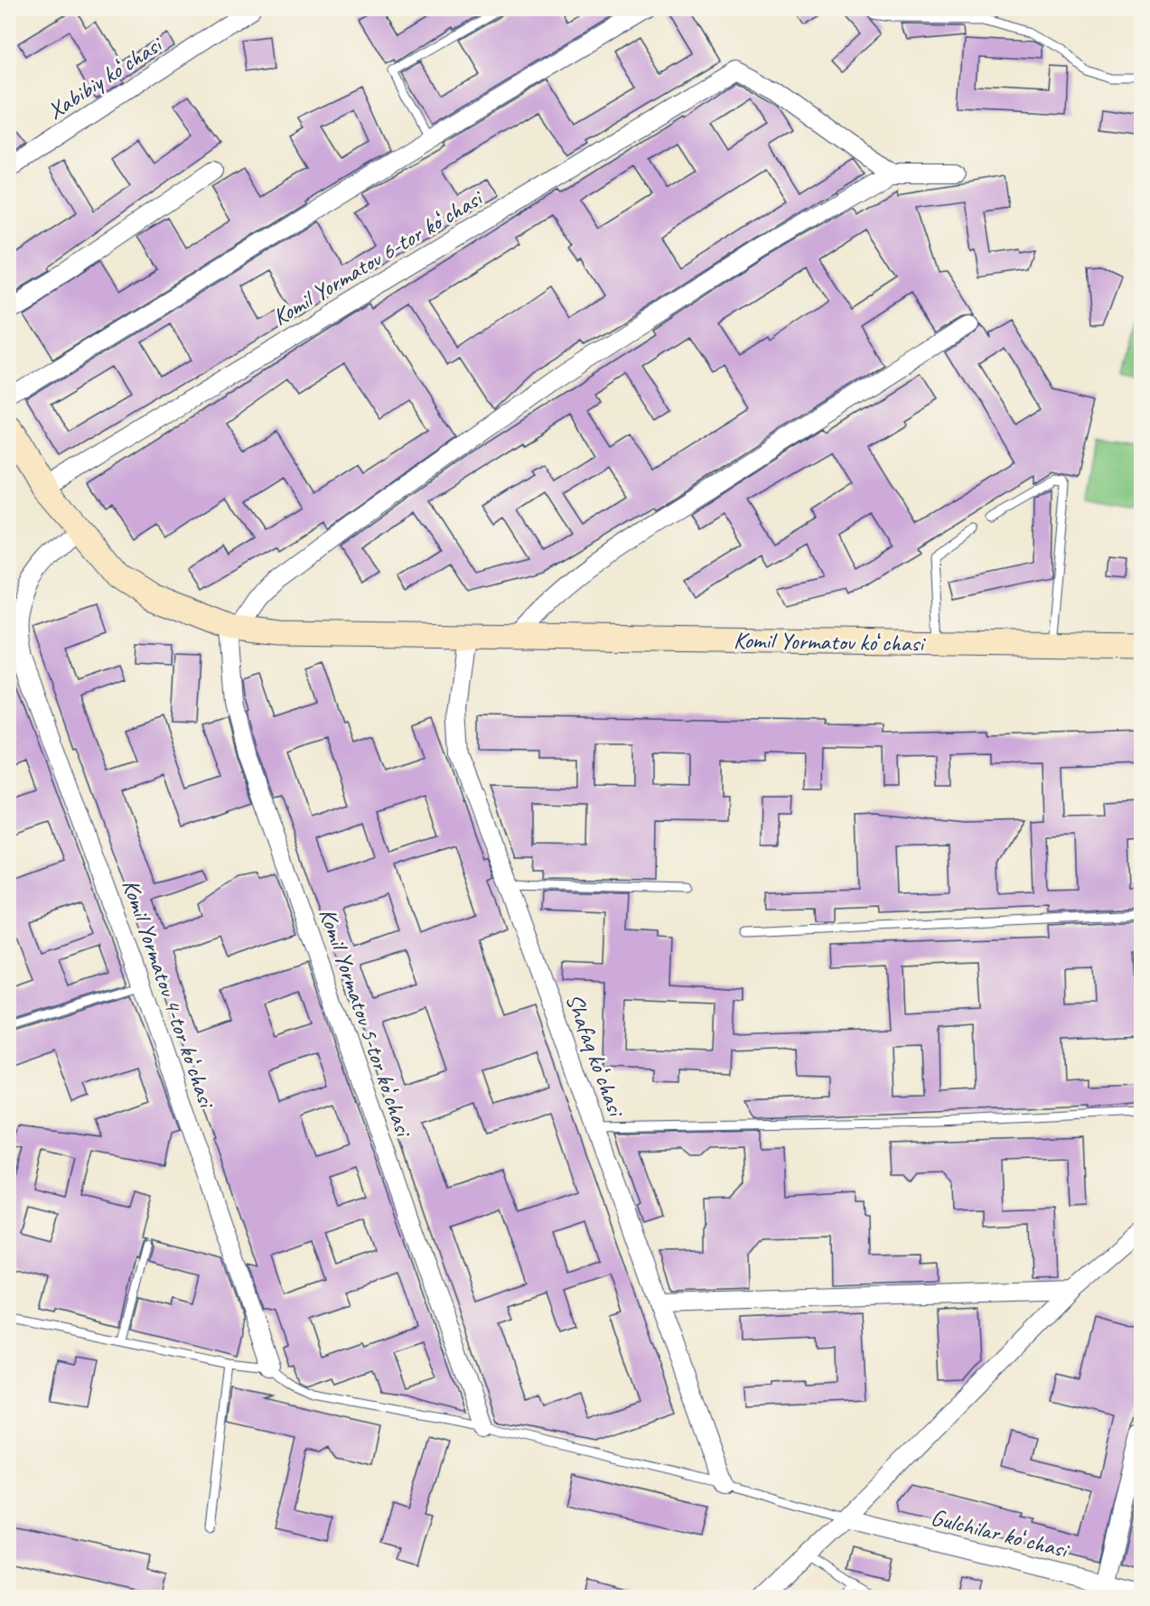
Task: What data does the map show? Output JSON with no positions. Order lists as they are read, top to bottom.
{
  "streets": {
    "street": [
      "Xabibiy koʻchasi",
      "Komil Yormatov 6-tor koʻchasi",
      "Komil Yormatov koʻchasi",
      "Komil Yormatov 4-tor koʻchasi",
      "Komil Yormatov 5-tor koʻchasi",
      "Shafaq koʻchasi",
      "Gulchilar koʻchasi"
    ]
  },
  "crossings": [
    ["Komil Yormatov 6-tor koʻchasi", "Komil Yormatov koʻchasi"],
    ["Komil Yormatov koʻchasi", "Komil Yormatov 4-tor koʻchasi"],
    ["Komil Yormatov koʻchasi", "Komil Yormatov 5-tor koʻchasi"],
    ["Komil Yormatov koʻchasi", "Shafaq koʻchasi"]
  ]
}
